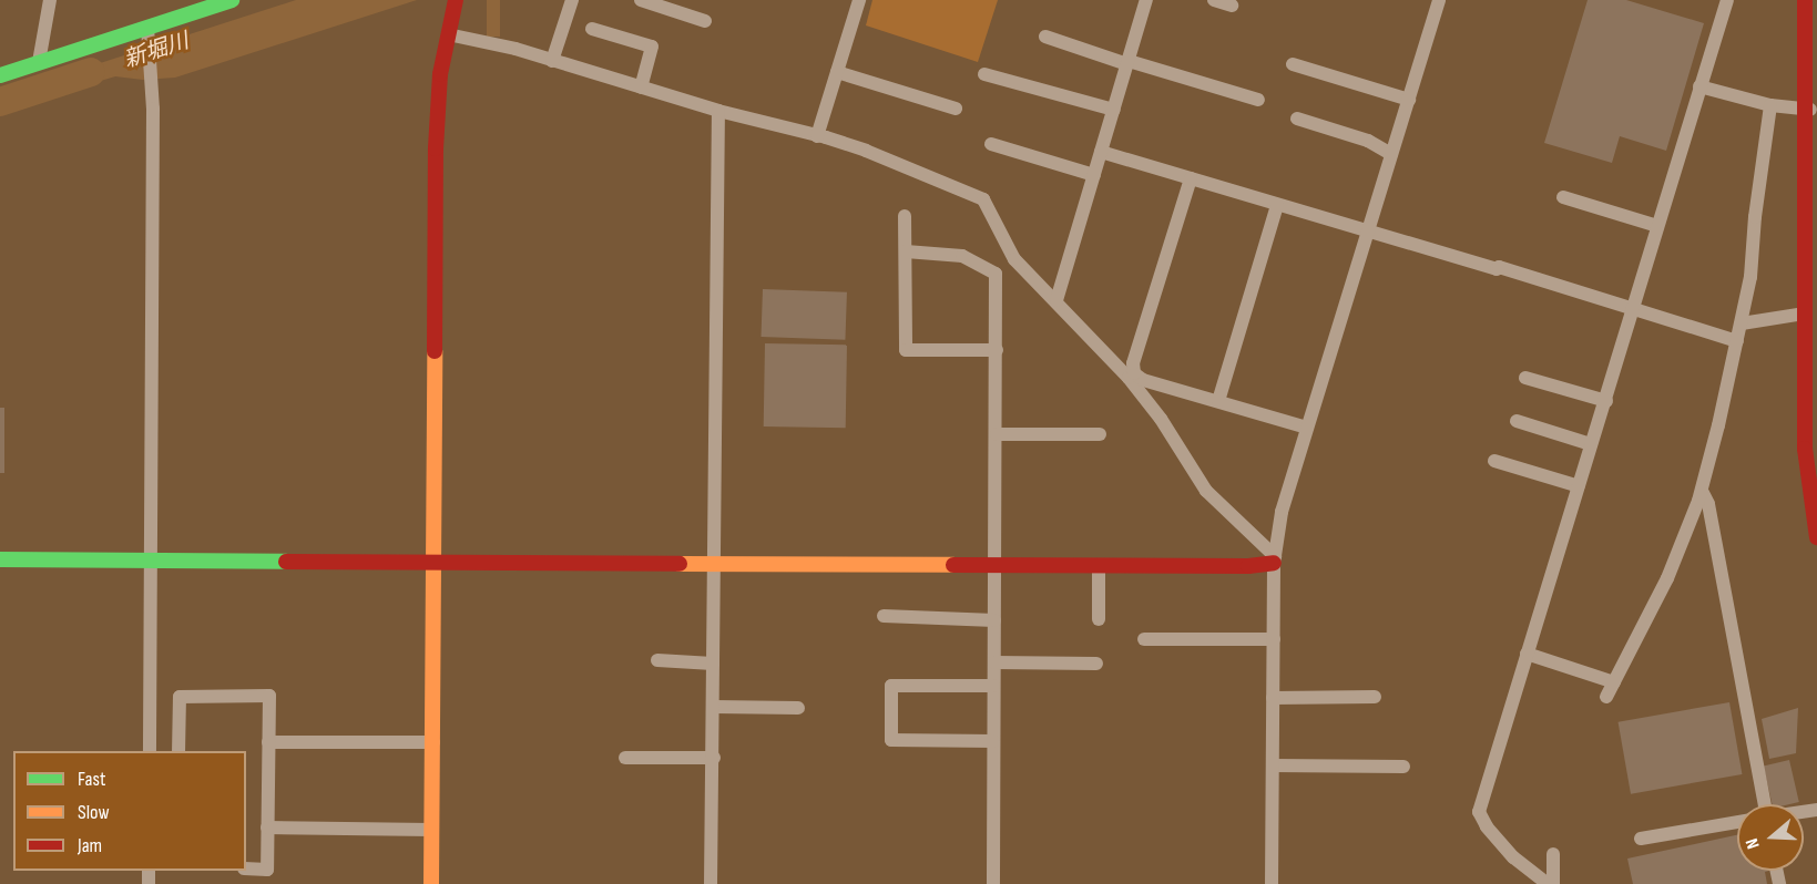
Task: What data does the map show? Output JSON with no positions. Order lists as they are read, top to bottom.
{
  "water": ["新堀川"],
  "legend": ["Fast", "Slow", "Jam"],
  "north": "left"
}
